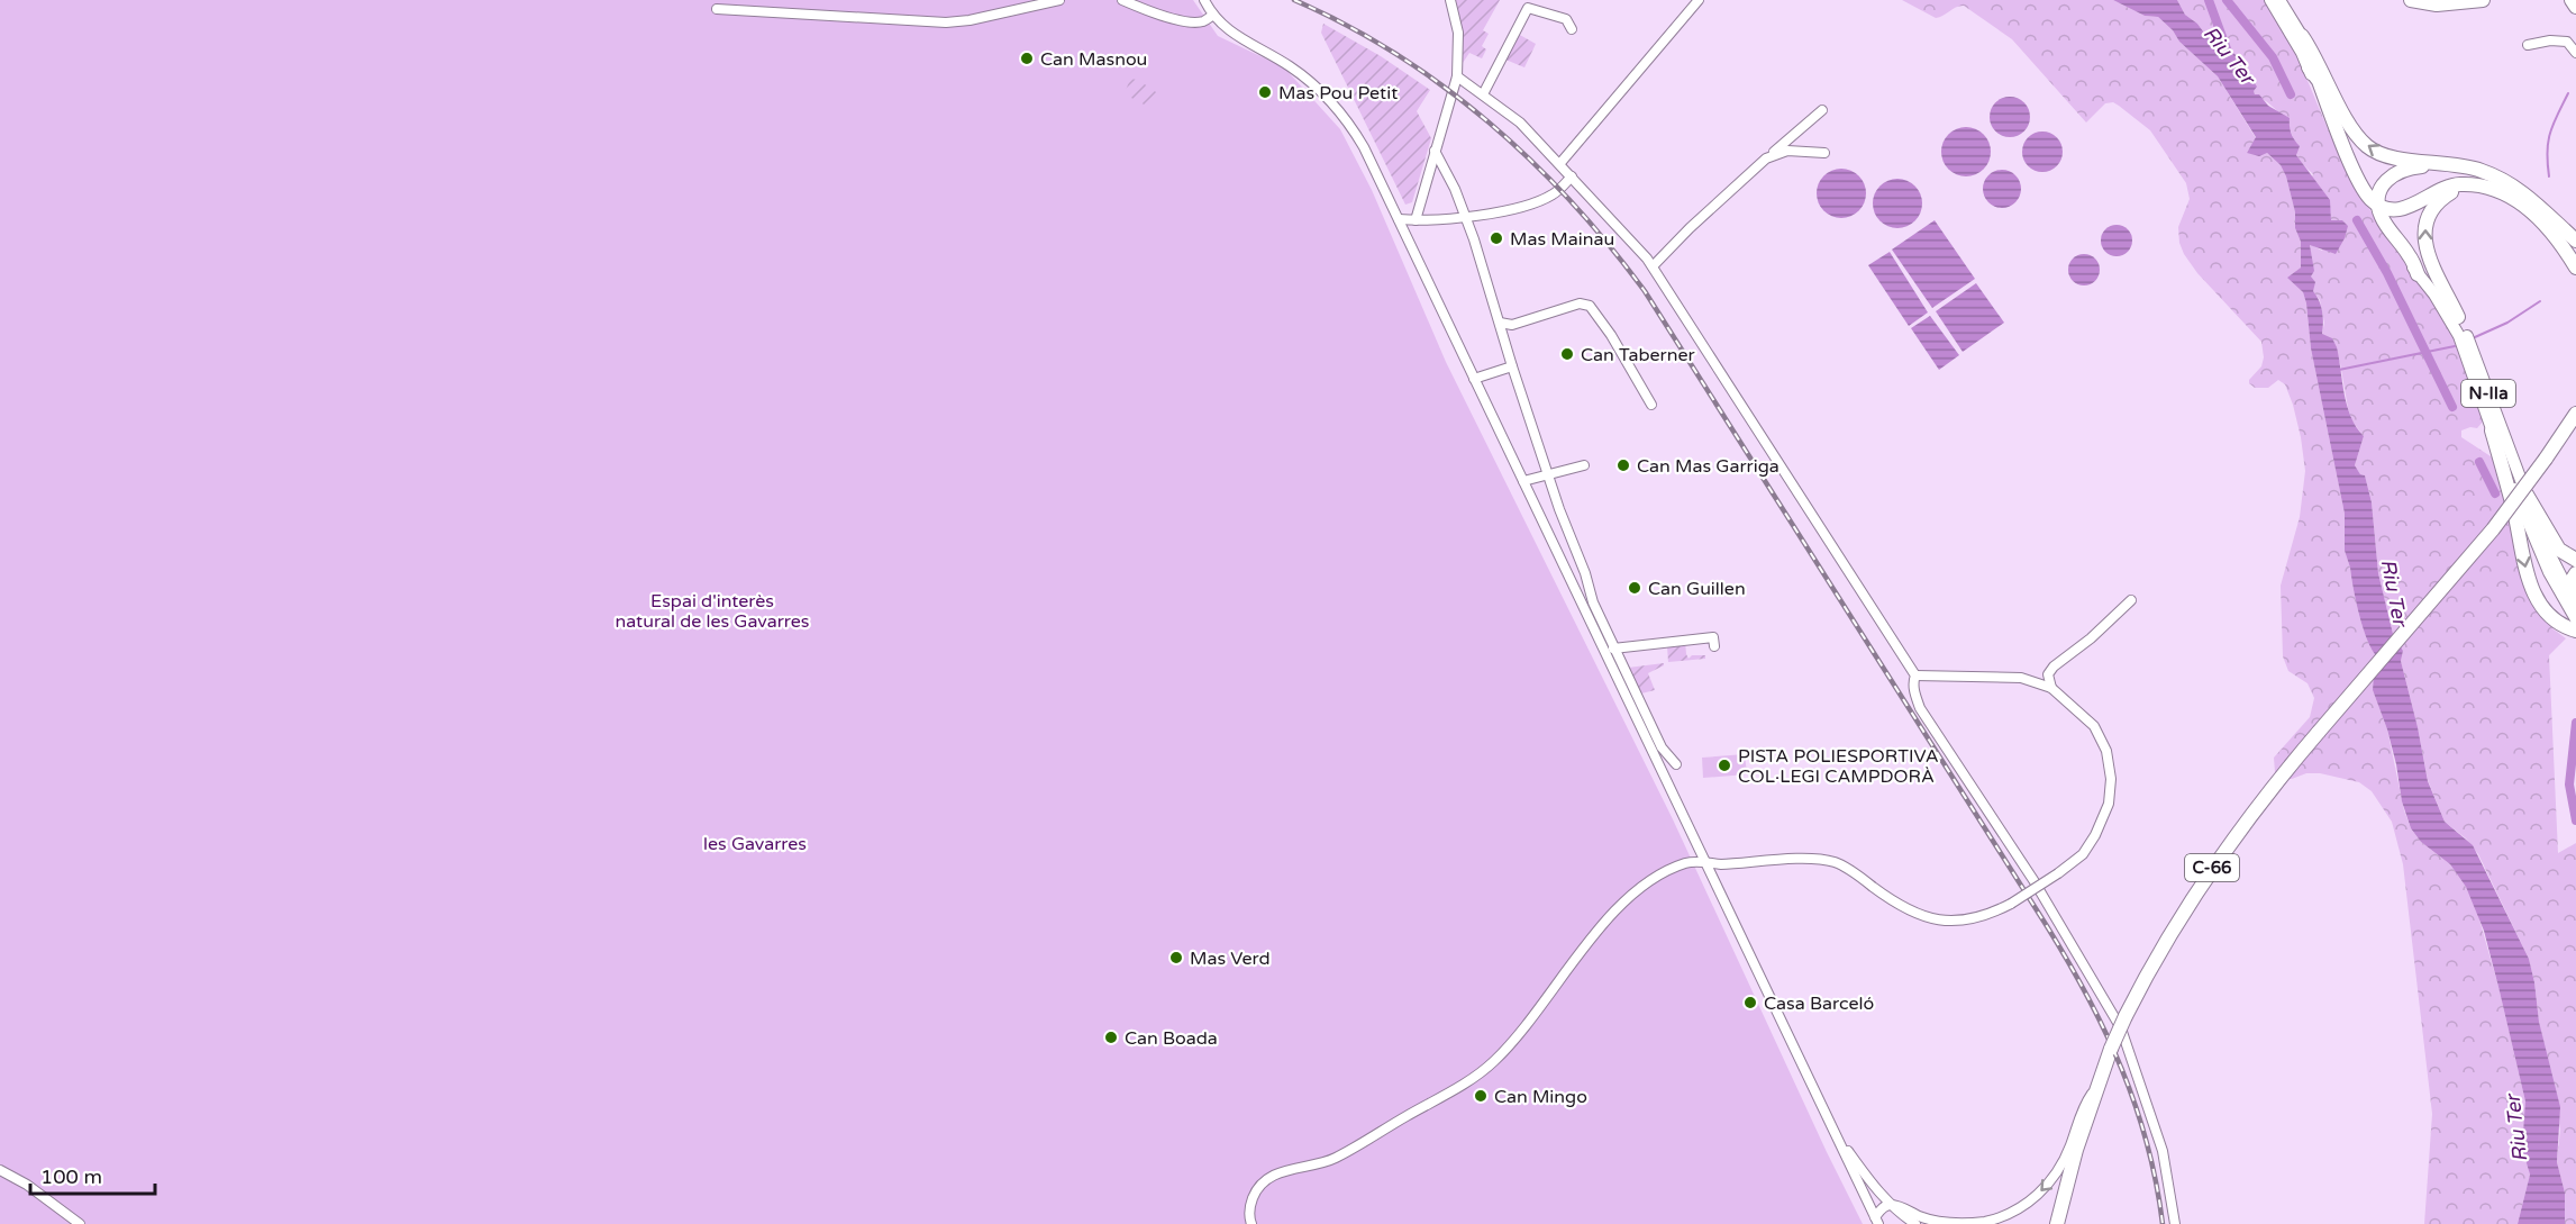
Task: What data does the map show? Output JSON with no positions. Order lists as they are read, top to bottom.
{
  "streets": {
    "highway": ["C-66"],
    "main road": ["N-IIa"]
  },
  "water": ["Riu Ter"],
  "parks": ["Espai d'interès natural de les Gavarres", "les Gavarres"],
  "places": [
    "Can Masnou",
    "Mas Pou Petit",
    "Mas Mainau",
    "Can Taberner",
    "Can Mas Garriga",
    "Can Guillen",
    "PISTA POLIESPORTIVA COL·LEGI CAMPDORÀ",
    "Mas Verd",
    "Casa Barceló",
    "Can Boada",
    "Can Mingo"
  ],
  "scale_bar": "100 m"
}
